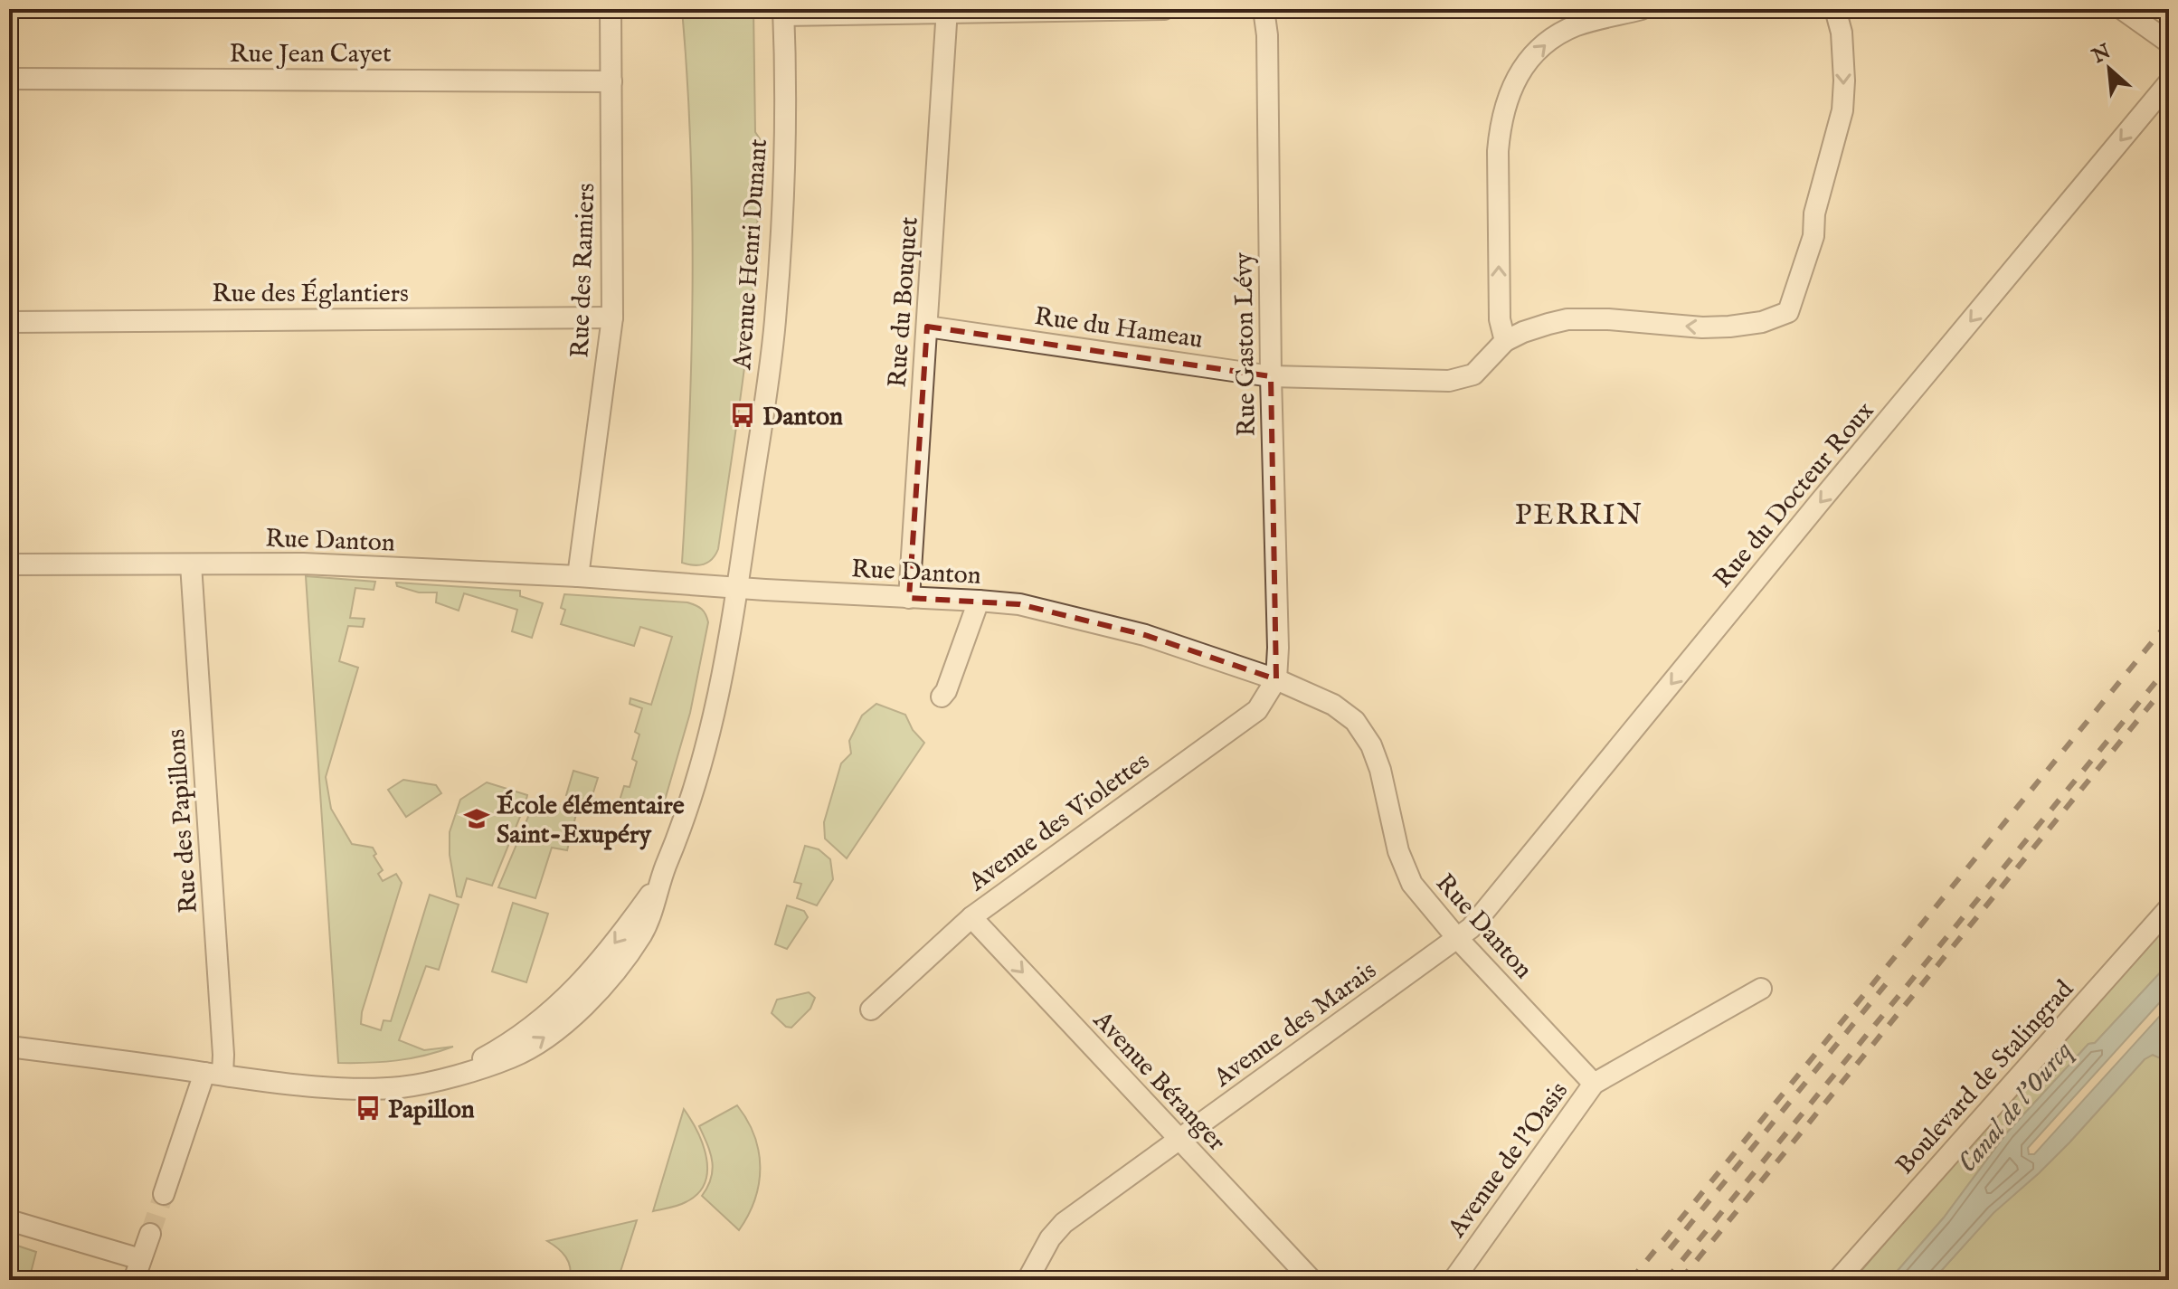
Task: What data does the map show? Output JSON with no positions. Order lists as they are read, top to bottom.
{
  "streets": {
    "street": [
      "Rue Jean Cayet",
      "Avenue Henri Dunant",
      "Rue des Ramiers",
      "Rue des Églantiers",
      "Rue du Bouquet",
      "Rue du Hameau",
      "Rue Gaston Lévy",
      "Rue du Docteur Roux",
      "Rue Danton",
      "Avenue des Violettes",
      "Rue des Papillons",
      "Avenue des Marais",
      "Boulevard de Stalingrad",
      "Avenue Béranger",
      "Avenue de l'Oasis"
    ]
  },
  "crossings": [
    ["Rue Jean Cayet", "Rue des Ramiers"],
    ["Avenue Henri Dunant", "Rue Danton"],
    ["Avenue Henri Dunant", "Rue des Papillons"],
    ["Rue des Ramiers", "Rue des Églantiers"],
    ["Rue des Ramiers", "Rue Danton"],
    ["Rue du Bouquet", "Rue du Hameau"],
    ["Rue du Bouquet", "Rue Danton"],
    ["Rue du Hameau", "Rue Gaston Lévy"],
    ["Rue Gaston Lévy", "Rue Danton"],
    ["Rue Gaston Lévy", "Avenue des Violettes"],
    ["Rue du Docteur Roux", "Rue Danton"],
    ["Rue du Docteur Roux", "Avenue des Marais"],
    ["Rue Danton", "Avenue des Violettes"],
    ["Rue Danton", "Rue des Papillons"],
    ["Rue Danton", "Avenue des Marais"],
    ["Rue Danton", "Avenue de l'Oasis"],
    ["Avenue des Violettes", "Avenue Béranger"],
    ["Avenue des Marais", "Avenue Béranger"]
  ],
  "one_way": ["Rue du Docteur Roux", "Avenue Béranger"],
  "districts": ["PERRIN"],
  "water": ["Canal de l'Ourcq"],
  "places": {
    "bus stop": ["Danton", "Papillon"],
    "school or university": ["École élémentaire Saint-Exupéry"]
  },
  "north": "top left"
}
